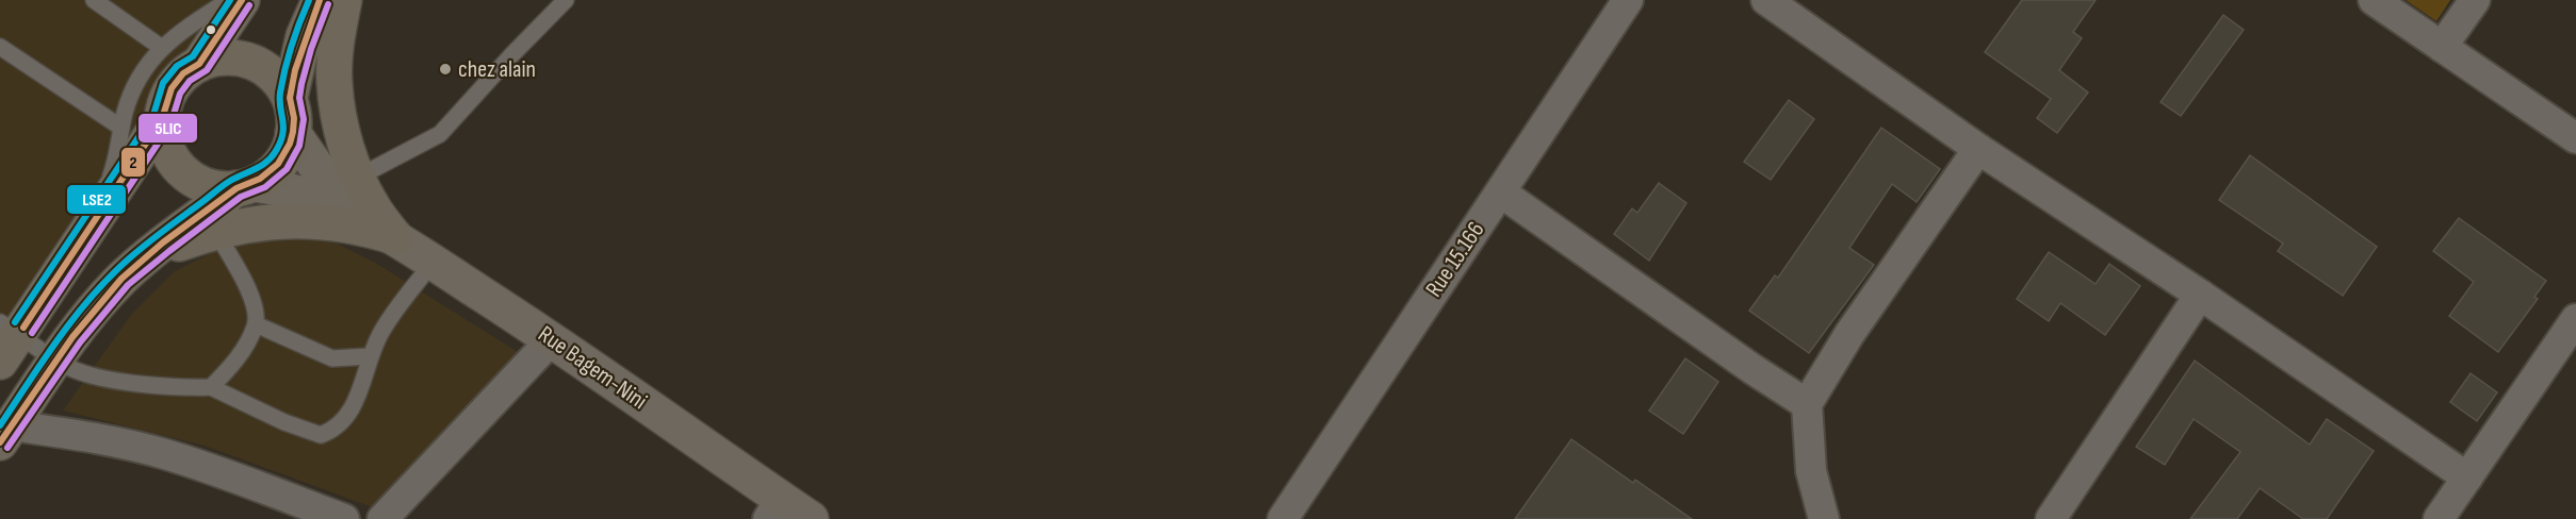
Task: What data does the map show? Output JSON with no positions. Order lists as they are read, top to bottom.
{
  "streets": {
    "street": ["Rue 15.166", "Rue Bagem-Nini"]
  },
  "places": ["chez alain"],
  "lines": ["transit line 2", "transit line LSE2", "transit line 5LIC"]
}
